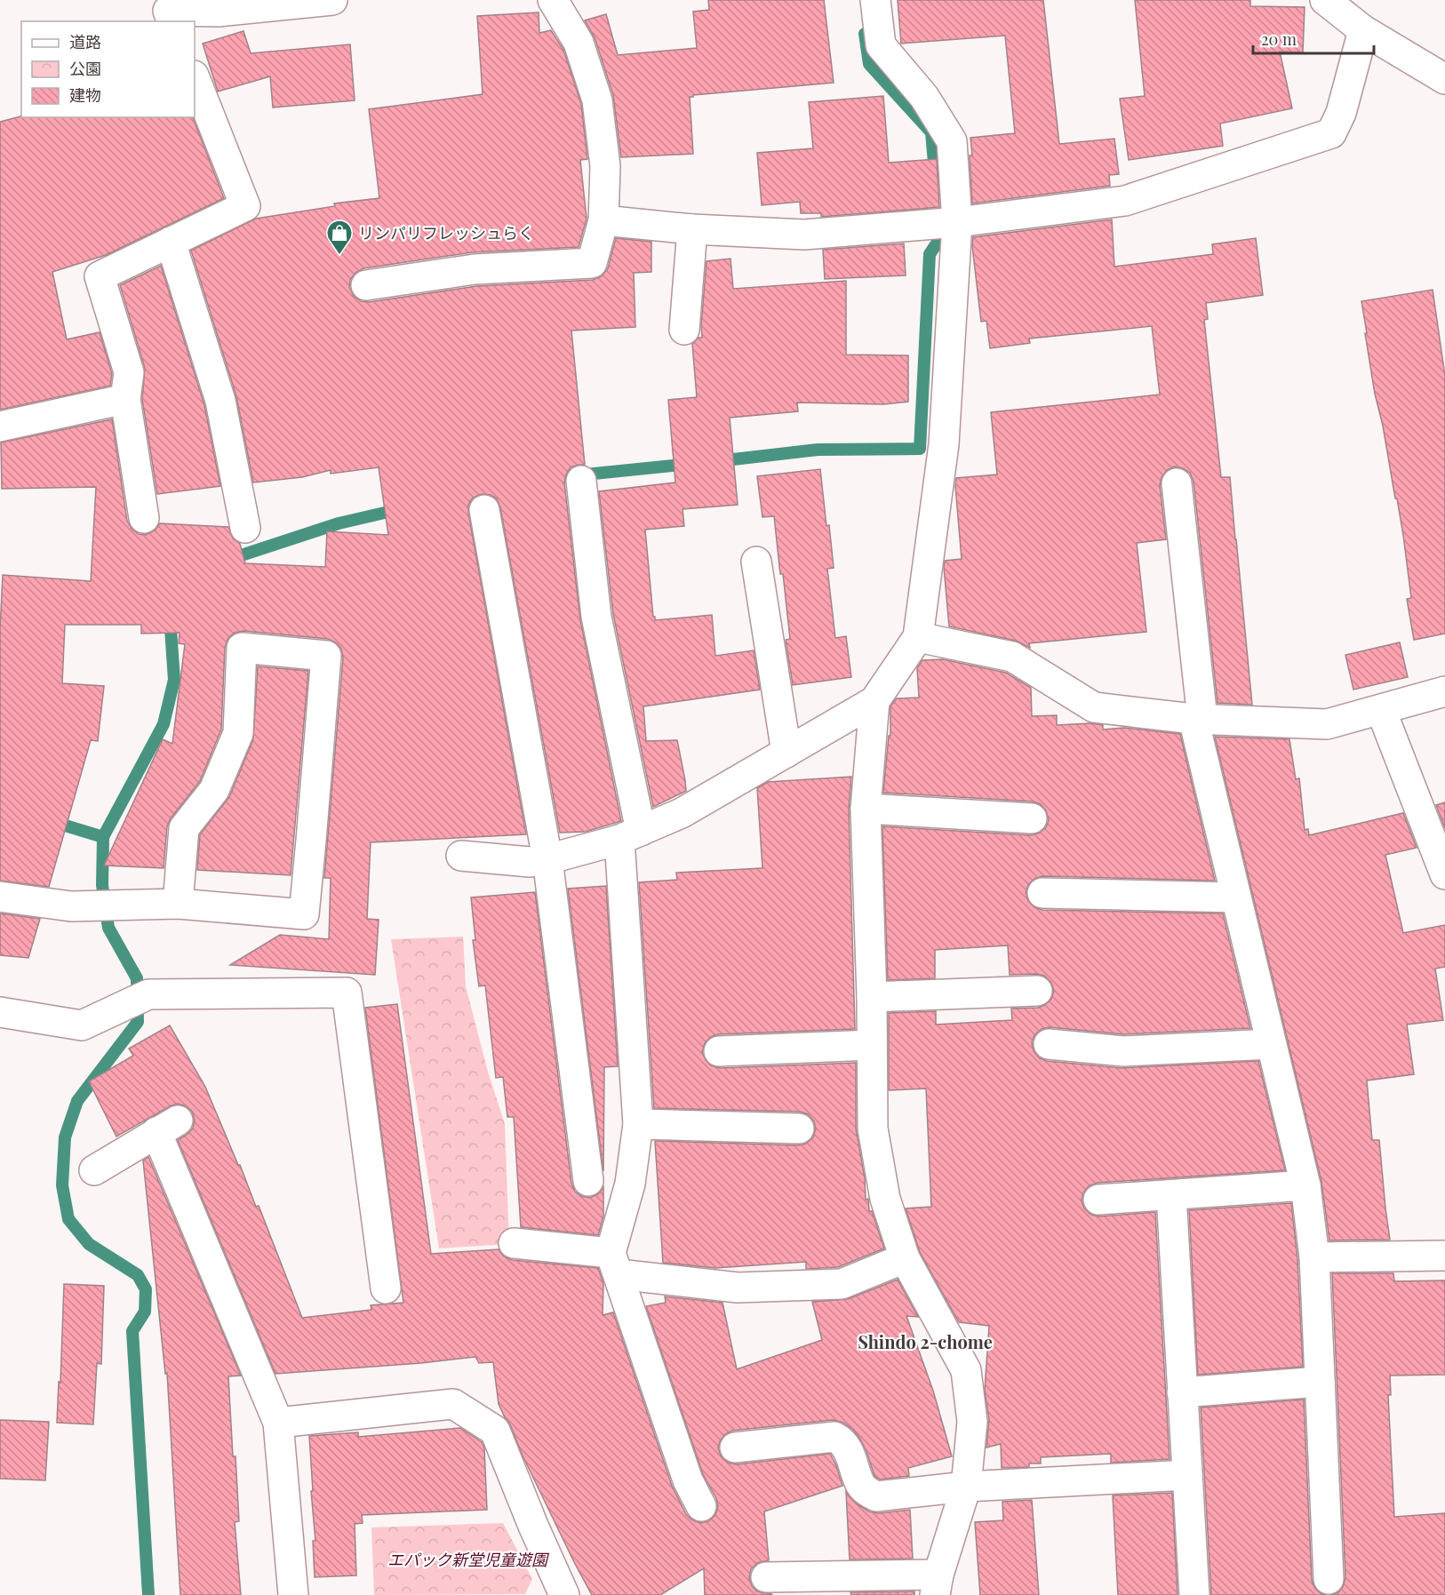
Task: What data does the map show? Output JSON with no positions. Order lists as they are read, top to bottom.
{
  "districts": ["Shindo 2-chome"],
  "parks": ["エパック新堂児童遊園"],
  "places": {
    "shop": ["リンパリフレッシュらく"]
  },
  "legend": ["道路", "公園", "建物"],
  "scale_bar": "20 m"
}
